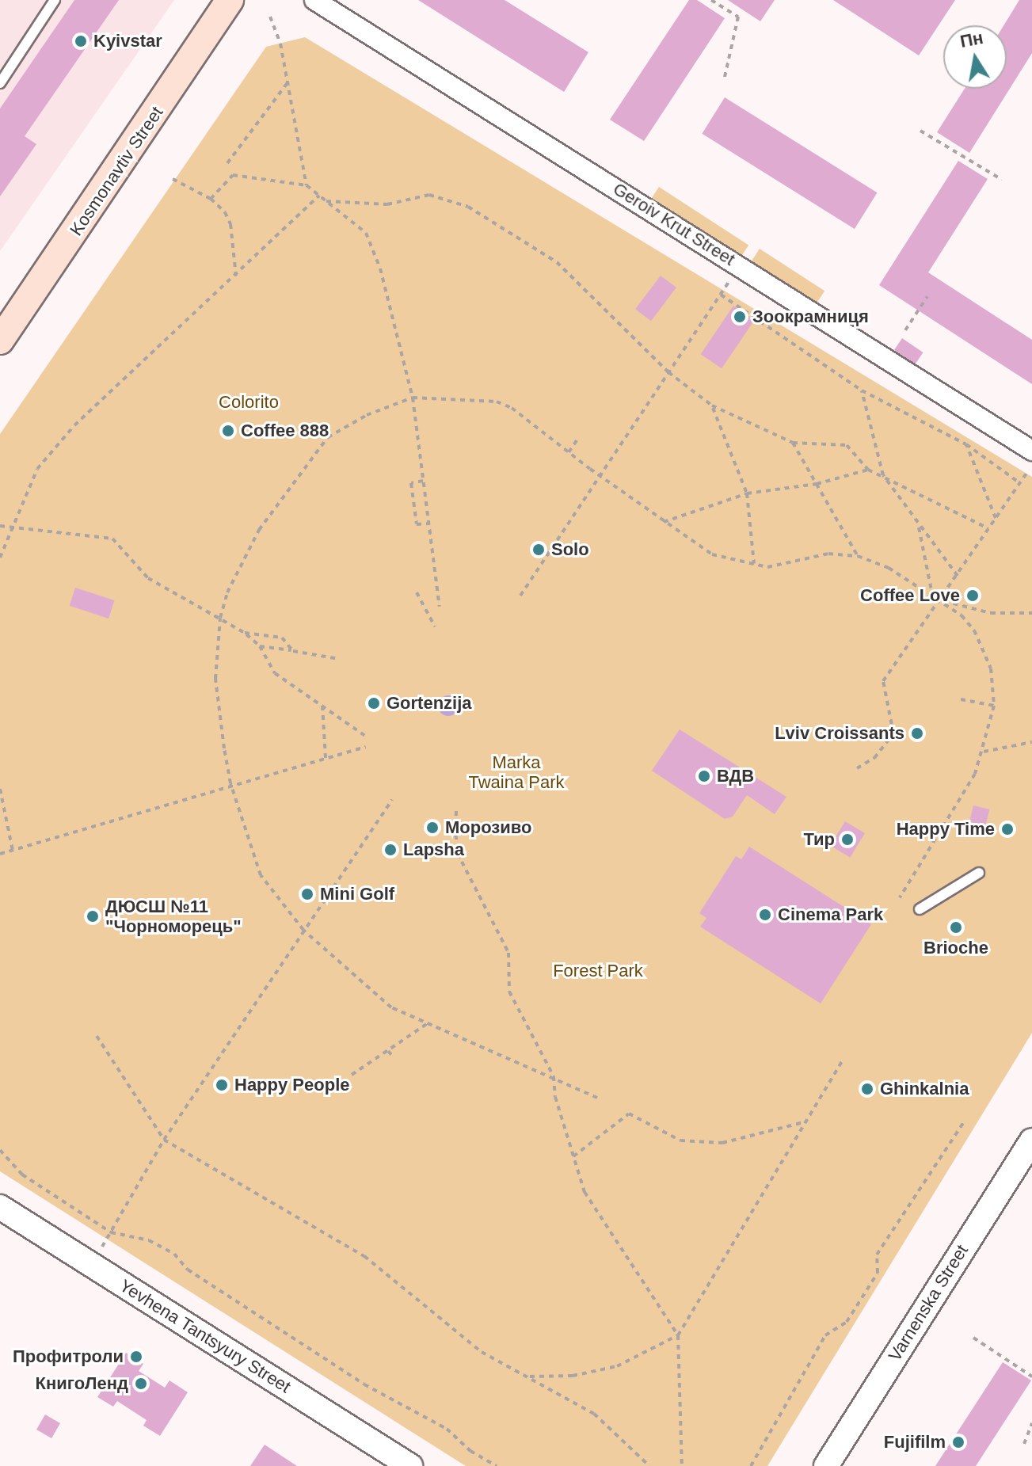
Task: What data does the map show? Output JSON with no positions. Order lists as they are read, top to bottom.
{
  "streets": {
    "main road": ["Kosmonavtiv Street"],
    "street": ["Geroiv Krut Street", "Varnenska Street", "Yevhena Tantsyury Street"]
  },
  "parks": ["Colorito", "Marka Twaina Park", "Forest Park"],
  "places": [
    "Kyivstar",
    "Зоокрамниця",
    "Coffee 888",
    "Solo",
    "Coffee Love",
    "Gortenzija",
    "Lviv Croissants",
    "ВДВ",
    "Морозиво",
    "Happy Time",
    "Тир",
    "Lapsha",
    "Mini Golf",
    "Cinema Park",
    "ДЮСШ №11 \"Чорноморець\"",
    "Brioche",
    "Happy People",
    "Ghinkalnia",
    "Профитроли",
    "КнигоЛенд",
    "Fujifilm"
  ],
  "north": "top"
}
